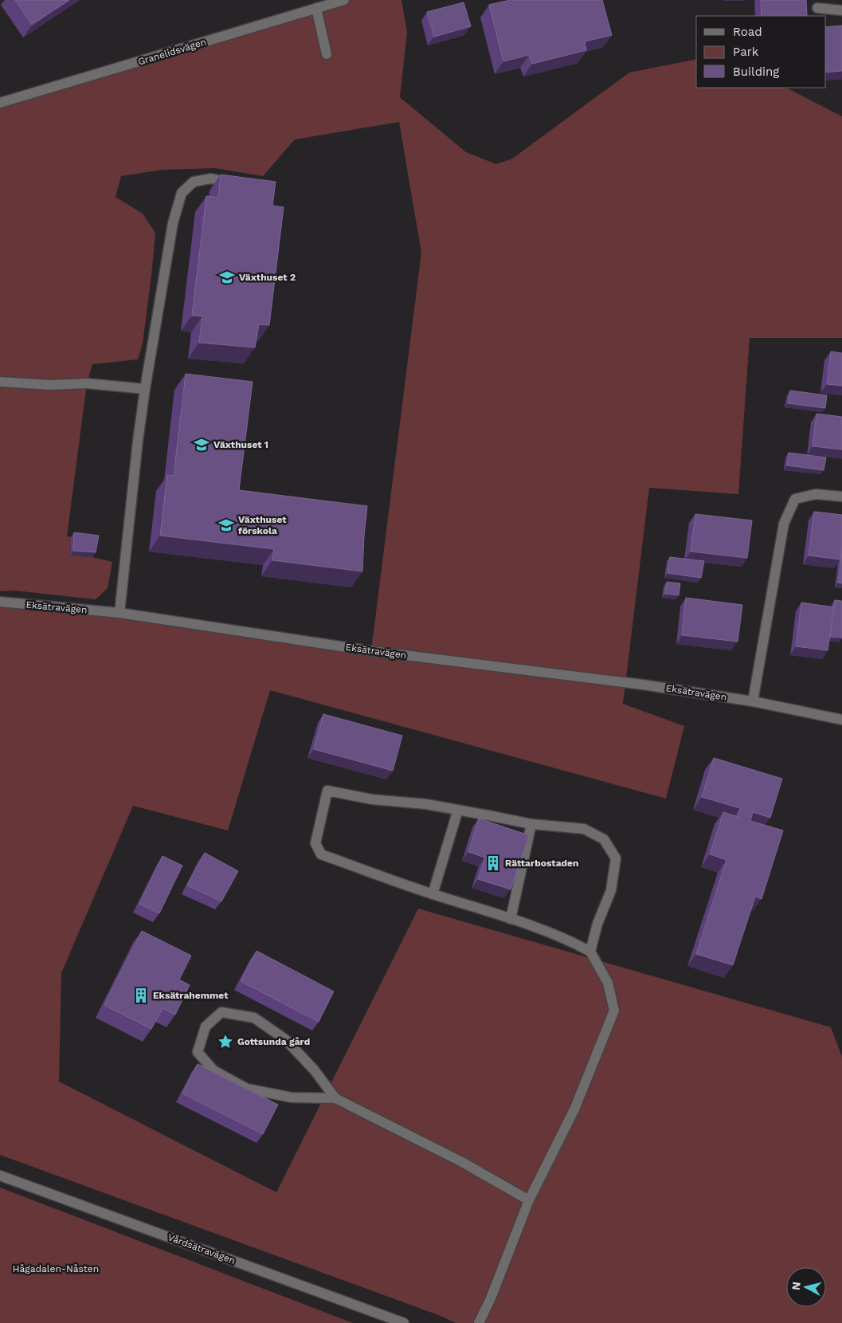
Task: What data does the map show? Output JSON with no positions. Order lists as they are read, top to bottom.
{
  "streets": {
    "street": ["Granelidsvägen", "Eksätravägen", "Vårdsätravägen"]
  },
  "parks": ["Hågadalen-Nåsten"],
  "places": {
    "school or university": ["Växthuset 2", "Växthuset 1", "Växthuset förskola"],
    "building": ["Rättarbostaden", "Eksätrahemmet"],
    "place": ["Gottsunda gård"]
  },
  "legend": ["Road", "Park", "Building"],
  "north": "left"
}
